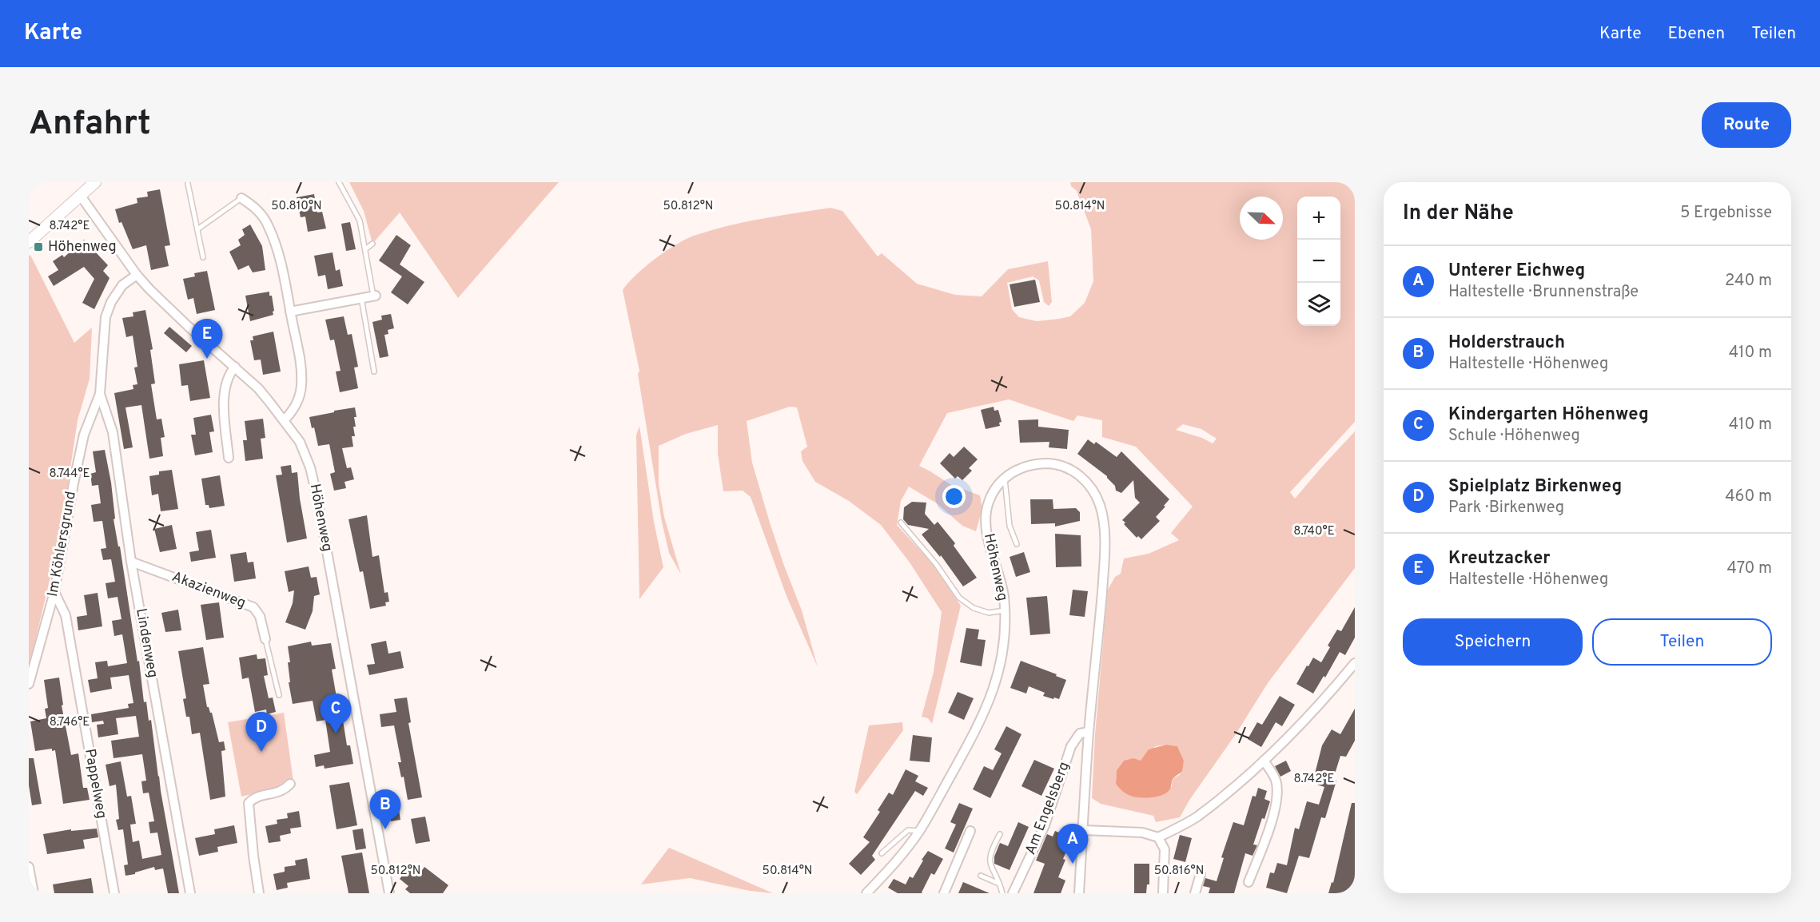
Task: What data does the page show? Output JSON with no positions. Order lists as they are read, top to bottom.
{
  "streets": {
    "street": [
      "Höhenweg",
      "Im Köhlersgrund",
      "Akazienweg",
      "Lindenweg",
      "Pappelweg",
      "Am Engelsberg"
    ]
  },
  "crossings": [
    ["Höhenweg", "Im Köhlersgrund"],
    ["Höhenweg", "Am Engelsberg"],
    ["Im Köhlersgrund", "Lindenweg"],
    ["Im Köhlersgrund", "Pappelweg"],
    ["Akazienweg", "Lindenweg"]
  ],
  "places": {
    "transit": ["Höhenweg"]
  },
  "north": "bottom right",
  "page": {
    "header": "Karte",
    "nav": ["Karte", "Ebenen", "Teilen"],
    "buttons": [
      "Route",
      ["Speichern", "Teilen"]
    ],
    "title": "Anfahrt",
    "heading": ["In der Nähe", "5 Ergebnisse"],
    "map_buttons": ["+", "−"],
    "list": [
      {
        "mark": "A",
        "name": "Unterer Eichweg",
        "note": "Haltestelle · Brunnenstraße",
        "value": "240 m"
      },
      {
        "mark": "B",
        "name": "Holderstrauch",
        "note": "Haltestelle · Höhenweg",
        "value": "410 m"
      },
      {
        "mark": "C",
        "name": "Kindergarten Höhenweg",
        "note": "Schule · Höhenweg",
        "value": "410 m"
      },
      {
        "mark": "D",
        "name": "Spielplatz Birkenweg",
        "note": "Park · Birkenweg",
        "value": "460 m"
      },
      {
        "mark": "E",
        "name": "Kreutzacker",
        "note": "Haltestelle · Höhenweg",
        "value": "470 m"
      }
    ],
    "pins": [
      "E",
      "C",
      "D",
      "B",
      "A"
    ]
  },
  "coordinates": [
    "50.810°N",
    "50.812°N",
    "50.814°N",
    "8.742°E",
    "8.744°E",
    "8.740°E",
    "8.746°E",
    "50.816°N"
  ]
}
